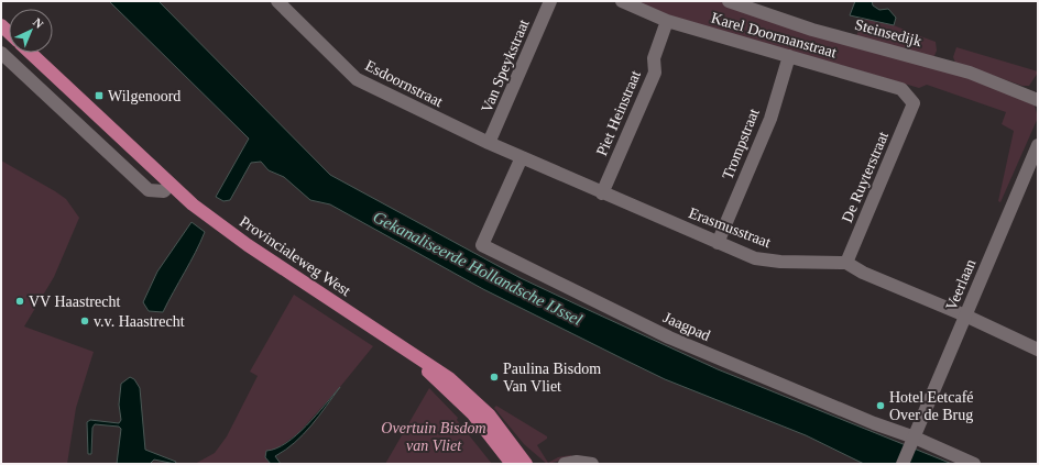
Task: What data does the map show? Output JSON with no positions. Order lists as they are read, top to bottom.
{
  "streets": {
    "main road": ["Provincialeweg West"],
    "street": [
      "Steinsedijk",
      "Karel Doormanstraat",
      "Van Speykstraat",
      "Esdoornstraat",
      "Piet Heinstraat",
      "Trompstraat",
      "De Ruyterstraat",
      "Erasmusstraat",
      "Veerlaan",
      "Jaagpad"
    ]
  },
  "crossings": [
    ["Karel Doormanstraat", "Piet Heinstraat"],
    ["Karel Doormanstraat", "Trompstraat"],
    ["Karel Doormanstraat", "De Ruyterstraat"],
    ["Van Speykstraat", "Esdoornstraat"],
    ["Van Speykstraat", "Erasmusstraat"],
    ["Esdoornstraat", "Erasmusstraat"],
    ["Piet Heinstraat", "Erasmusstraat"],
    ["Trompstraat", "Erasmusstraat"],
    ["De Ruyterstraat", "Erasmusstraat"],
    ["Erasmusstraat", "Jaagpad"],
    ["Veerlaan", "Jaagpad"]
  ],
  "water": ["Gekanaliseerde Hollandsche IJssel"],
  "parks": ["Overtuin Bisdom van Vliet"],
  "places": {
    "transit": ["Wilgenoord"],
    "other": [
      "VV Haastrecht",
      "v.v. Haastrecht",
      "Paulina Bisdom Van Vliet",
      "Hotel Eetcafé Over de Brug"
    ]
  },
  "north": "top right"
}
